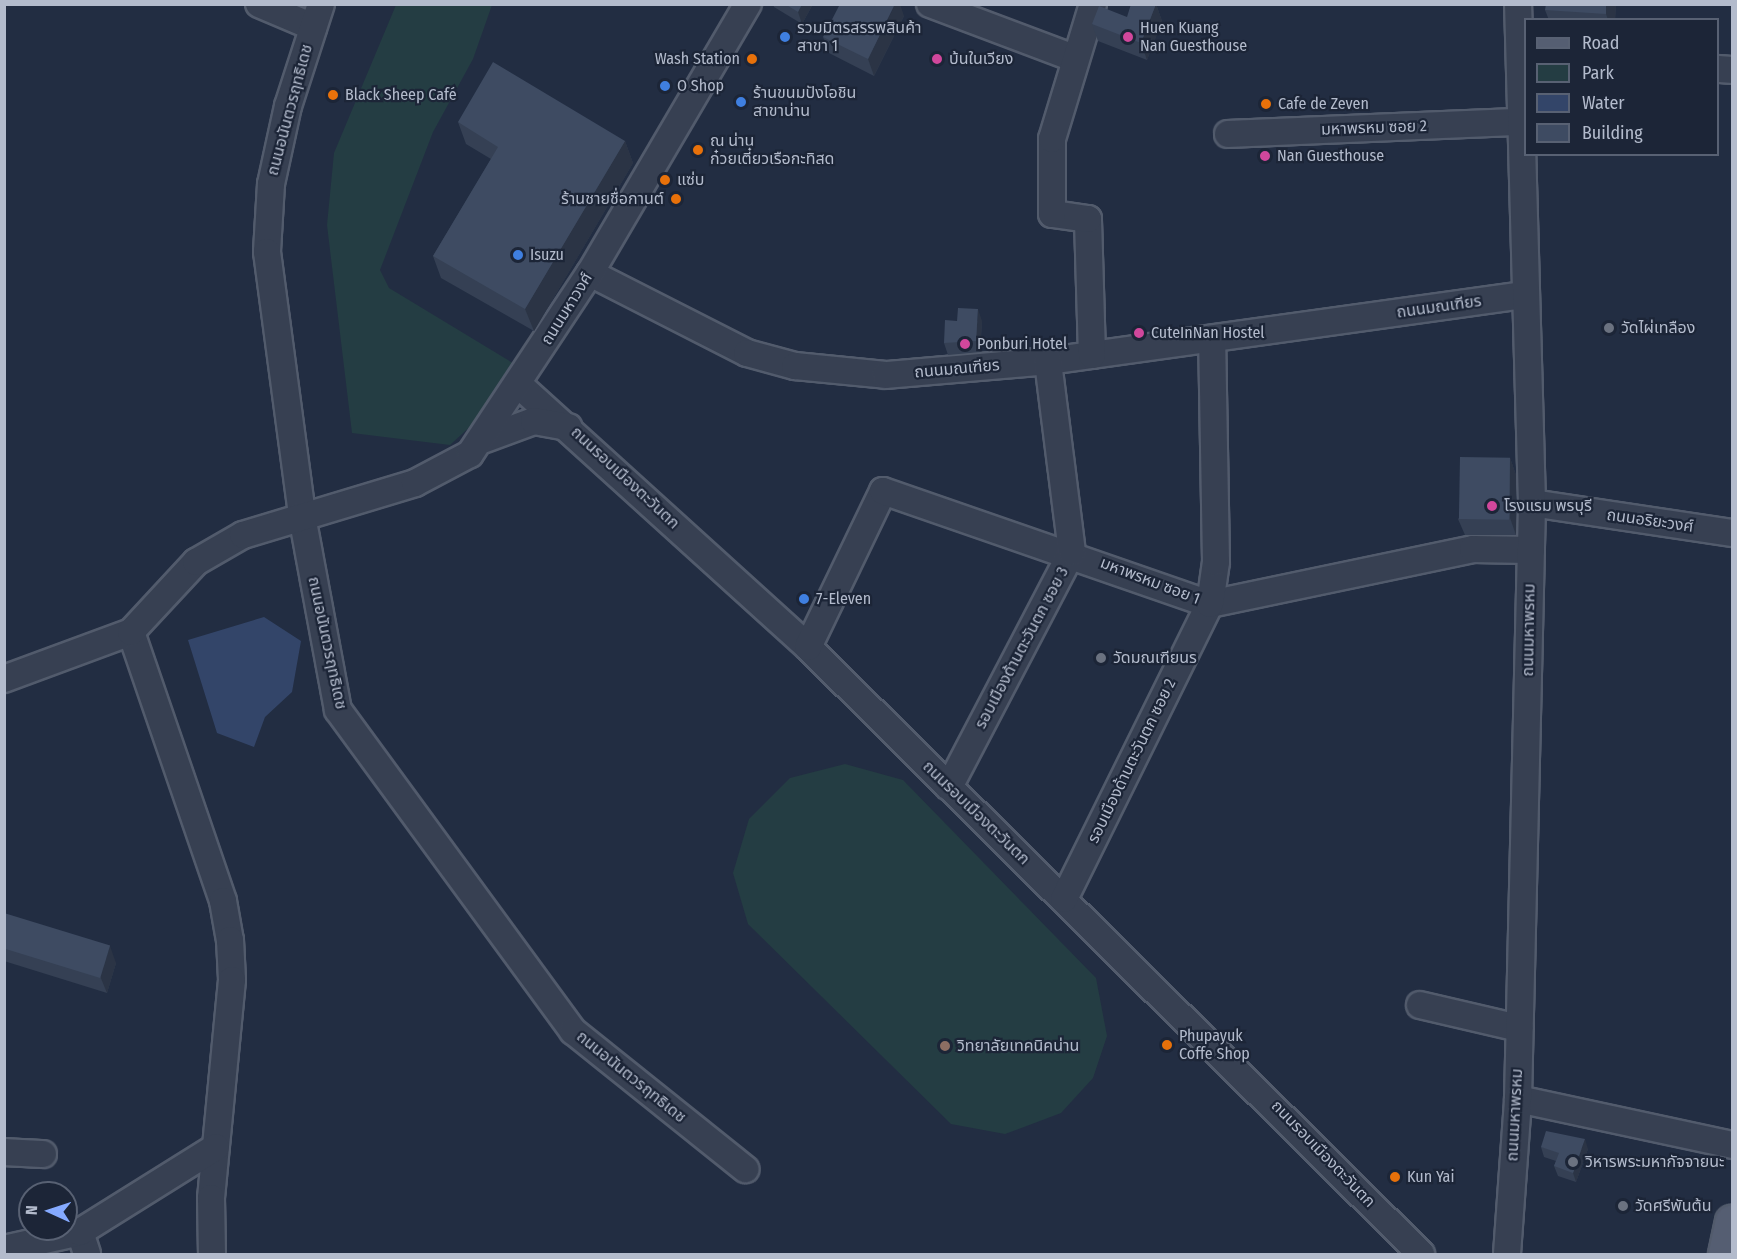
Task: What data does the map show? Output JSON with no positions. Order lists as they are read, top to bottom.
{
  "streets": {
    "street": [
      "ถนนอนันตวรฤทธิเดช",
      "มหาพรหม ซอย 2",
      "ถนนมณเฑียร",
      "ถนนมหาวงศ์",
      "ถนนรอบเมืองตะวันตก",
      "ถนนอริยะวงศ์",
      "มหาพรหม ซอย 1",
      "ถนนมหาพรหม",
      "รอบเมืองด้านตะวันตก ซอย 3",
      "รอบเมืองด้านตะวันตก ซอย 2"
    ]
  },
  "crossings": [
    ["ถนนอนันตวรฤทธิเดช", "ถนนมหาวงศ์"],
    ["มหาพรหม ซอย 2", "ถนนมหาพรหม"],
    ["ถนนมณเฑียร", "ถนนมหาวงศ์"],
    ["ถนนมณเฑียร", "ถนนมหาพรหม"],
    ["ถนนมณเฑียร", "รอบเมืองด้านตะวันตก ซอย 3"],
    ["ถนนมณเฑียร", "รอบเมืองด้านตะวันตก ซอย 2"],
    ["ถนนมหาวงศ์", "ถนนรอบเมืองตะวันตก"],
    ["ถนนรอบเมืองตะวันตก", "มหาพรหม ซอย 1"],
    ["ถนนรอบเมืองตะวันตก", "รอบเมืองด้านตะวันตก ซอย 3"],
    ["ถนนรอบเมืองตะวันตก", "รอบเมืองด้านตะวันตก ซอย 2"],
    ["ถนนอริยะวงศ์", "ถนนมหาพรหม"],
    ["มหาพรหม ซอย 1", "ถนนมหาพรหม"],
    ["มหาพรหม ซอย 1", "รอบเมืองด้านตะวันตก ซอย 3"],
    ["มหาพรหม ซอย 1", "รอบเมืองด้านตะวันตก ซอย 2"]
  ],
  "places": [
    "รวมมิตรสรรพสินค้า สาขา 1",
    "Huen Kuang Nan Guesthouse",
    "Wash Station",
    "บ้นในเวียง",
    "O Shop",
    "Black Sheep Café",
    "ร้านขนมปังโอชิน สาขาน่าน",
    "Cafe de Zeven",
    "ณ น่าน ก๋วยเตี๋ยวเรือกะทิสด",
    "Nan Guesthouse",
    "แซ่บ",
    "ร้านชายชื่อกานต์",
    "Isuzu",
    "วัดไผ่เทลือง",
    "CuteInNan Hostel",
    "Ponburi Hotel",
    "โรงแรม พรบุรี",
    "7-Eleven",
    "วัดมณเฑียนร",
    "Phupayuk Coffe Shop",
    "วิทยาลัยเทคนิคน่าน",
    "วิหารพระมหากัจจายนะ",
    "Kun Yai",
    "วัดศรีพันต้น"
  ],
  "legend": [
    "Road",
    "Park",
    "Water",
    "Building"
  ],
  "north": "left"
}
